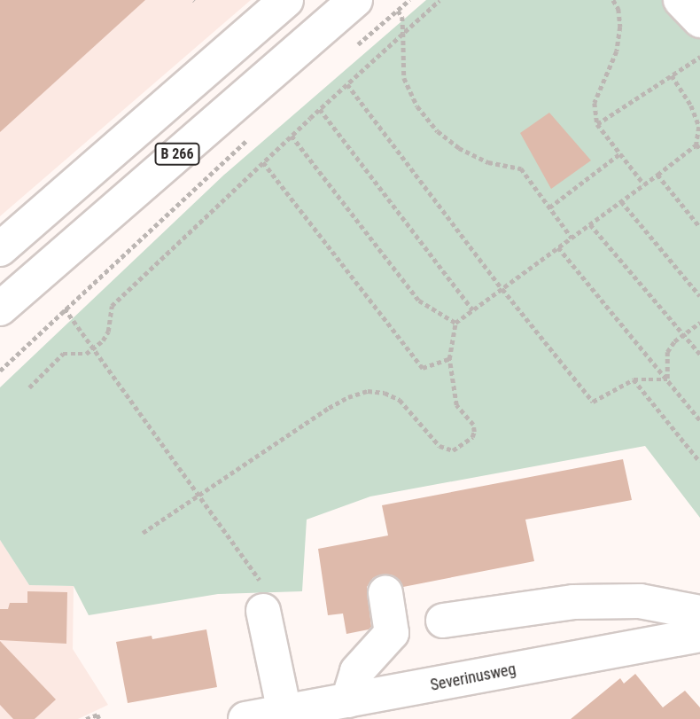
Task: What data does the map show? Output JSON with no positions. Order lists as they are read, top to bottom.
{
  "streets": {
    "main road": ["B 266", "Severinusweg"]
  }
}
